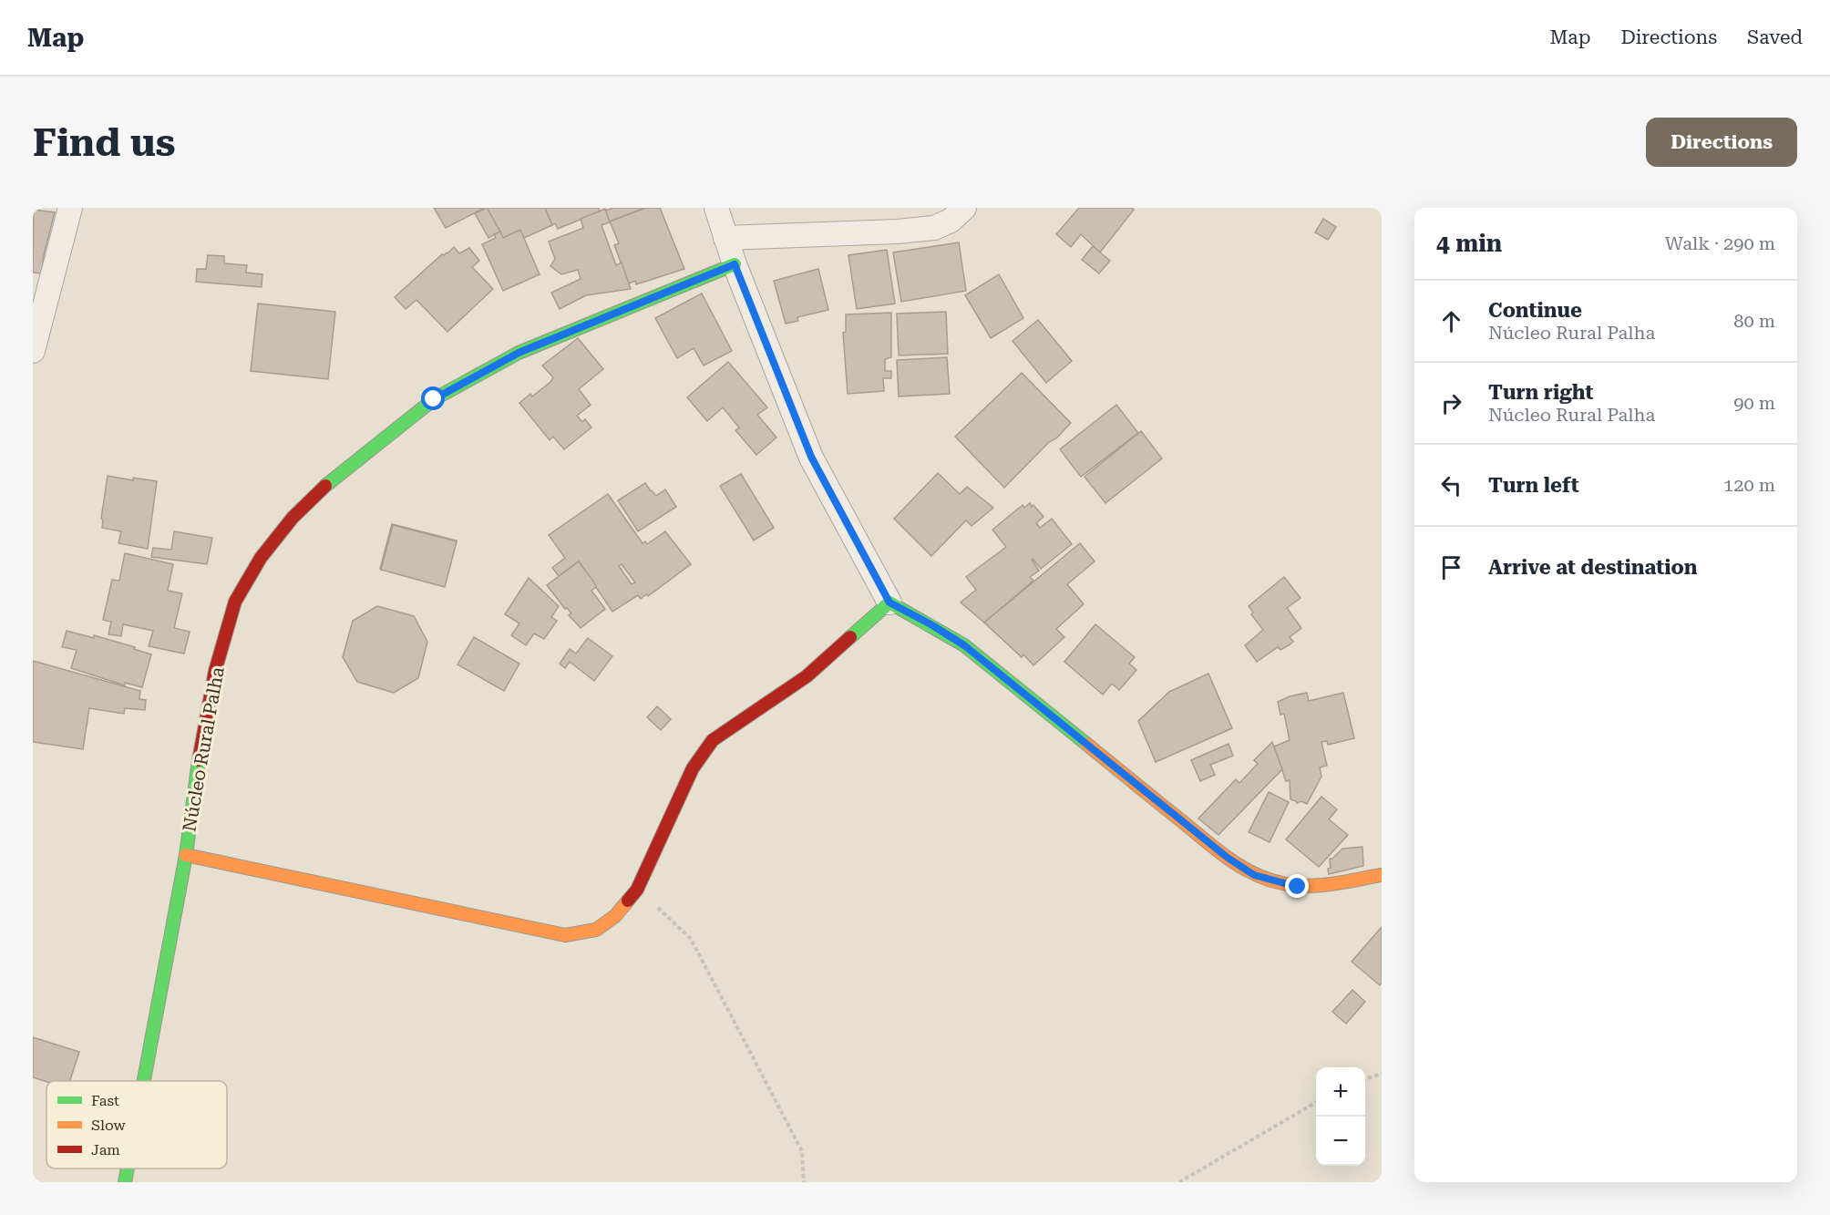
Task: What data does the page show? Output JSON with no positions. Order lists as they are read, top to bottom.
{
  "streets": {
    "street": ["Núcleo Rural Palha"]
  },
  "legend": ["Fast", "Slow", "Jam"],
  "page": {
    "header": "Map",
    "nav": ["Map", "Directions", "Saved"],
    "buttons": "Directions",
    "title": "Find us",
    "heading": ["4 min", "Walk · 290 m"],
    "list": [
      ["Continue", "Núcleo Rural Palha", "80 m"],
      ["Turn right", "Núcleo Rural Palha", "90 m"],
      ["Turn left", "120 m"],
      "Arrive at destination"
    ],
    "map_buttons": ["+", "−"]
  }
}
